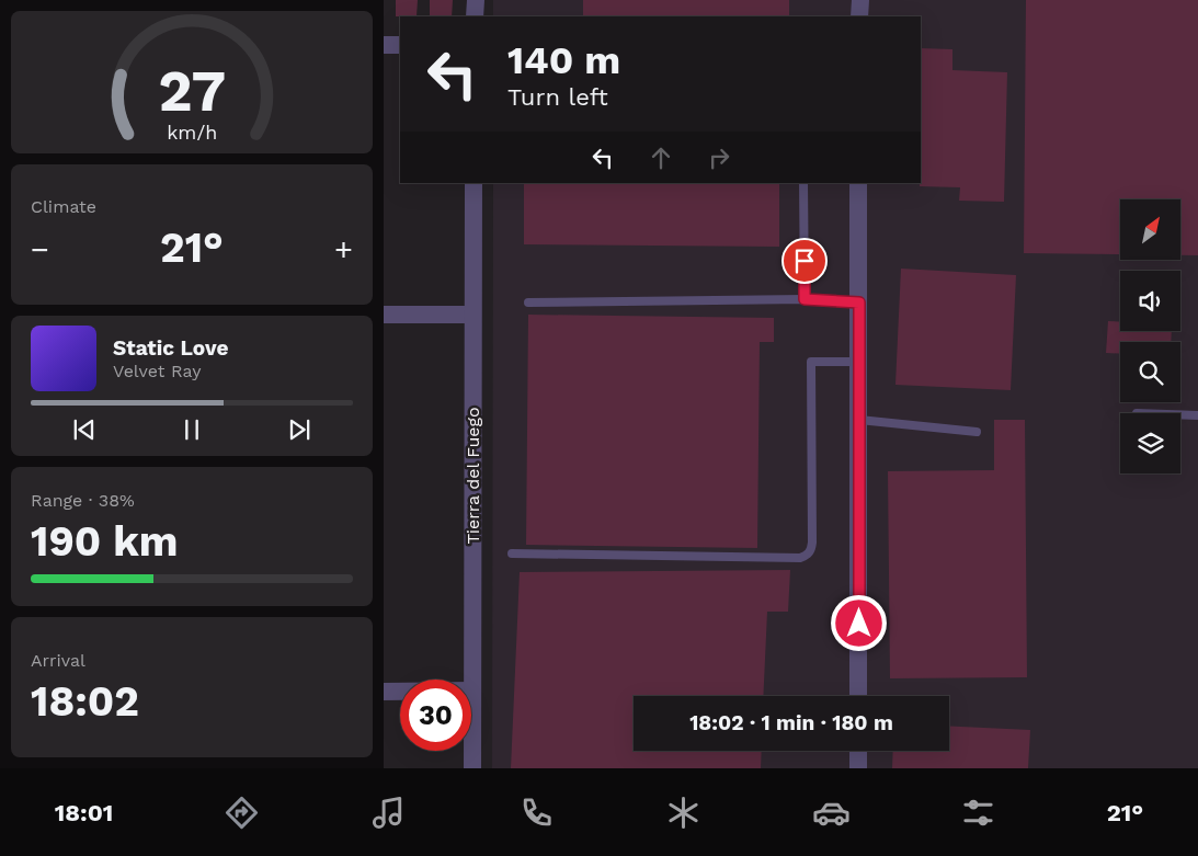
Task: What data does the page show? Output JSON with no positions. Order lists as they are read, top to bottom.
{
  "streets": {
    "street": ["Tierra del Fuego"]
  },
  "north": "top right",
  "page": {
    "turn": ["140 m", "Turn left"],
    "tile": [
      "Climate",
      ["Range · 38%", "190 km"],
      ["Arrival", "18:02"]
    ],
    "heat": ["−", "21°", "+"],
    "song": ["Static Love", "Velvet Ray"],
    "limit": "30",
    "trip": "18:02 · 1 min · 180 m",
    "tabs": ["18:01", "21°"],
    "gauge": ["27", "km/h"]
  }
}
